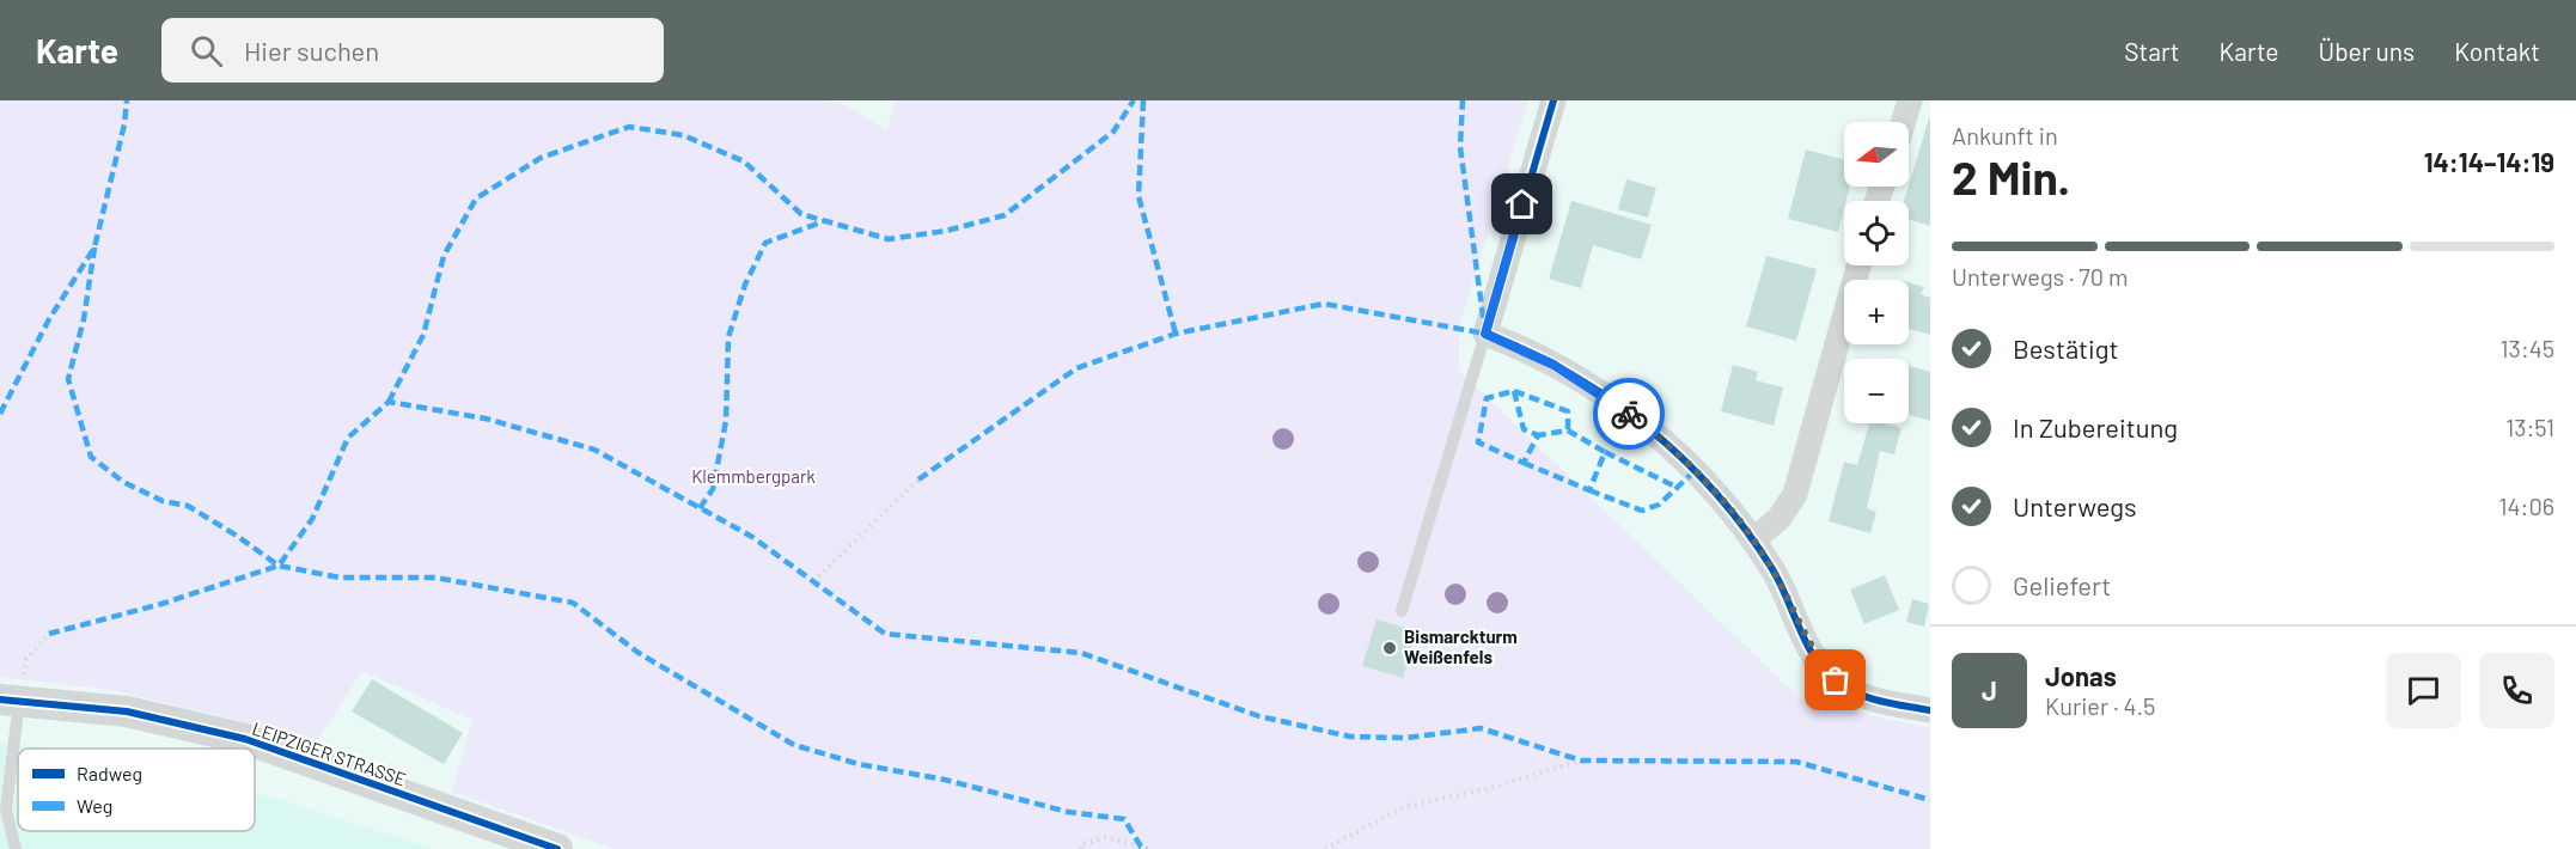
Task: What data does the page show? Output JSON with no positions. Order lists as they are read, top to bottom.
{
  "streets": {
    "street": ["LEIPZIGER STRASSE"]
  },
  "parks": ["Klemmbergpark"],
  "places": ["Bismarckturm Weißenfels"],
  "legend": ["Radweg", "Weg"],
  "north": "left",
  "page": {
    "header": "Karte",
    "search": "Hier suchen",
    "nav": [
      "Start",
      "Karte",
      "Über uns",
      "Kontakt"
    ],
    "heading": ["2 Min.", "Ankunft in", "14:14–14:19"],
    "panel": ["Jonas", "Kurier · 4.5"],
    "map_buttons": ["+", "−"],
    "bar": "Unterwegs · 70 m",
    "list": [
      ["Bestätigt", "13:45"],
      ["In Zubereitung", "13:51"],
      ["Unterwegs", "14:06"],
      "Geliefert"
    ],
    "round": "J"
  }
}
